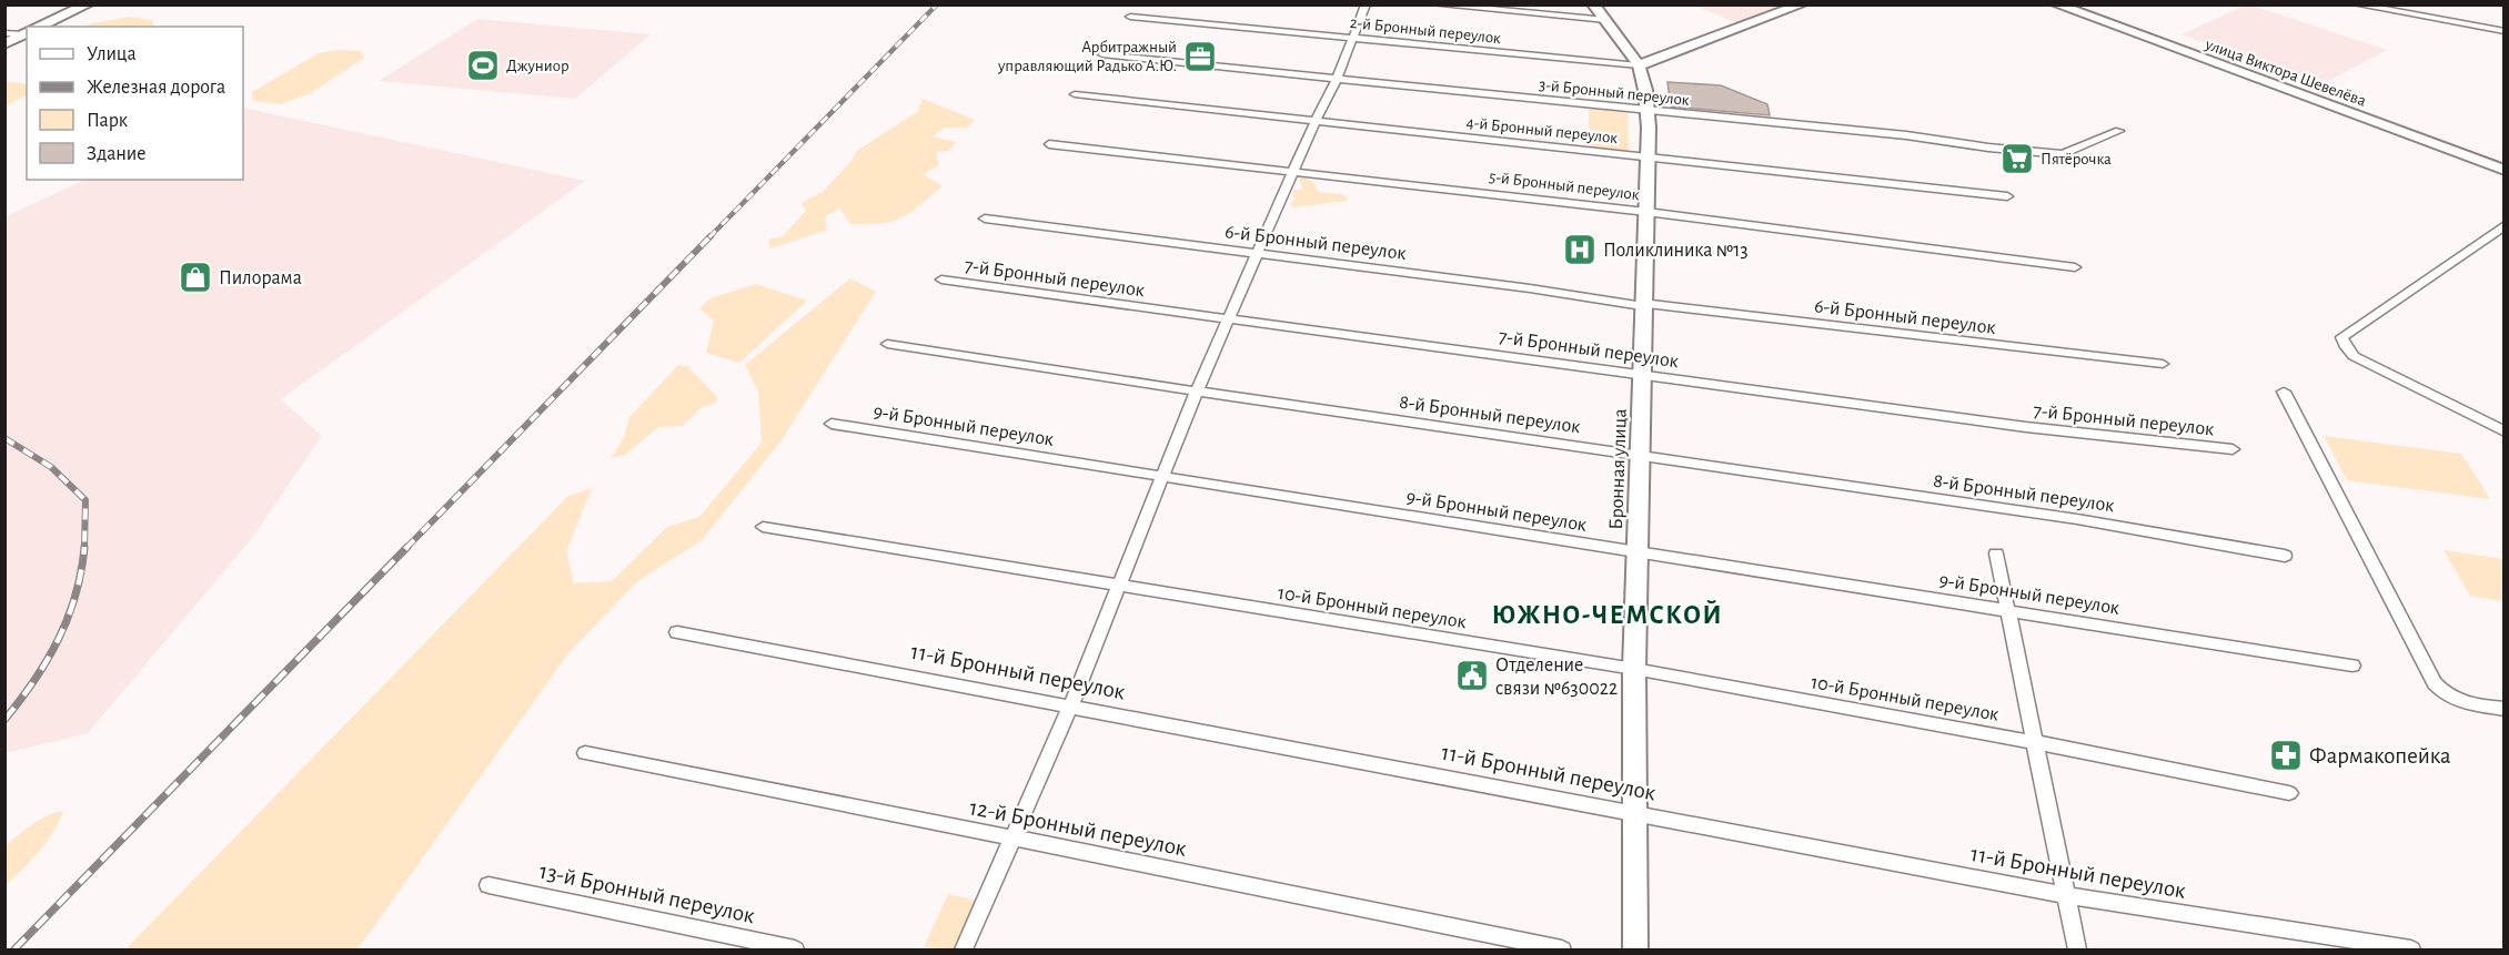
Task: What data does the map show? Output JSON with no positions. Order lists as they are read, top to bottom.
{
  "streets": {
    "street": [
      "2-й Бронный переулок",
      "улица Виктора Шевелёва",
      "3-й Бронный переулок",
      "4-й Бронный переулок",
      "5-й Бронный переулок",
      "6-й Бронный переулок",
      "7-й Бронный переулок",
      "8-й Бронный переулок",
      "9-й Бронный переулок",
      "Бронная улица",
      "10-й Бронный переулок",
      "11-й Бронный переулок",
      "12-й Бронный переулок",
      "13-й Бронный переулок"
    ]
  },
  "crossings": [
    ["2-й Бронный переулок", "Бронная улица"],
    ["3-й Бронный переулок", "Бронная улица"],
    ["4-й Бронный переулок", "Бронная улица"],
    ["5-й Бронный переулок", "Бронная улица"],
    ["6-й Бронный переулок", "Бронная улица"],
    ["7-й Бронный переулок", "Бронная улица"],
    ["8-й Бронный переулок", "Бронная улица"],
    ["9-й Бронный переулок", "Бронная улица"],
    ["Бронная улица", "10-й Бронный переулок"],
    ["Бронная улица", "11-й Бронный переулок"]
  ],
  "districts": ["ЮЖНО-ЧЕМСКОЙ"],
  "places": {
    "office": ["Арбитражный управляющий Радько А.Ю."],
    "sports": ["Джуниор"],
    "supermarket": ["Пятёрочка"],
    "hospital": ["Поликлиника №13"],
    "shop": ["Пилорама"],
    "public building": ["Отделение связи №630022"],
    "pharmacy": ["Фармакопейка"]
  },
  "legend": [
    "Улица",
    "Железная дорога",
    "Парк",
    "Здание"
  ]
}
